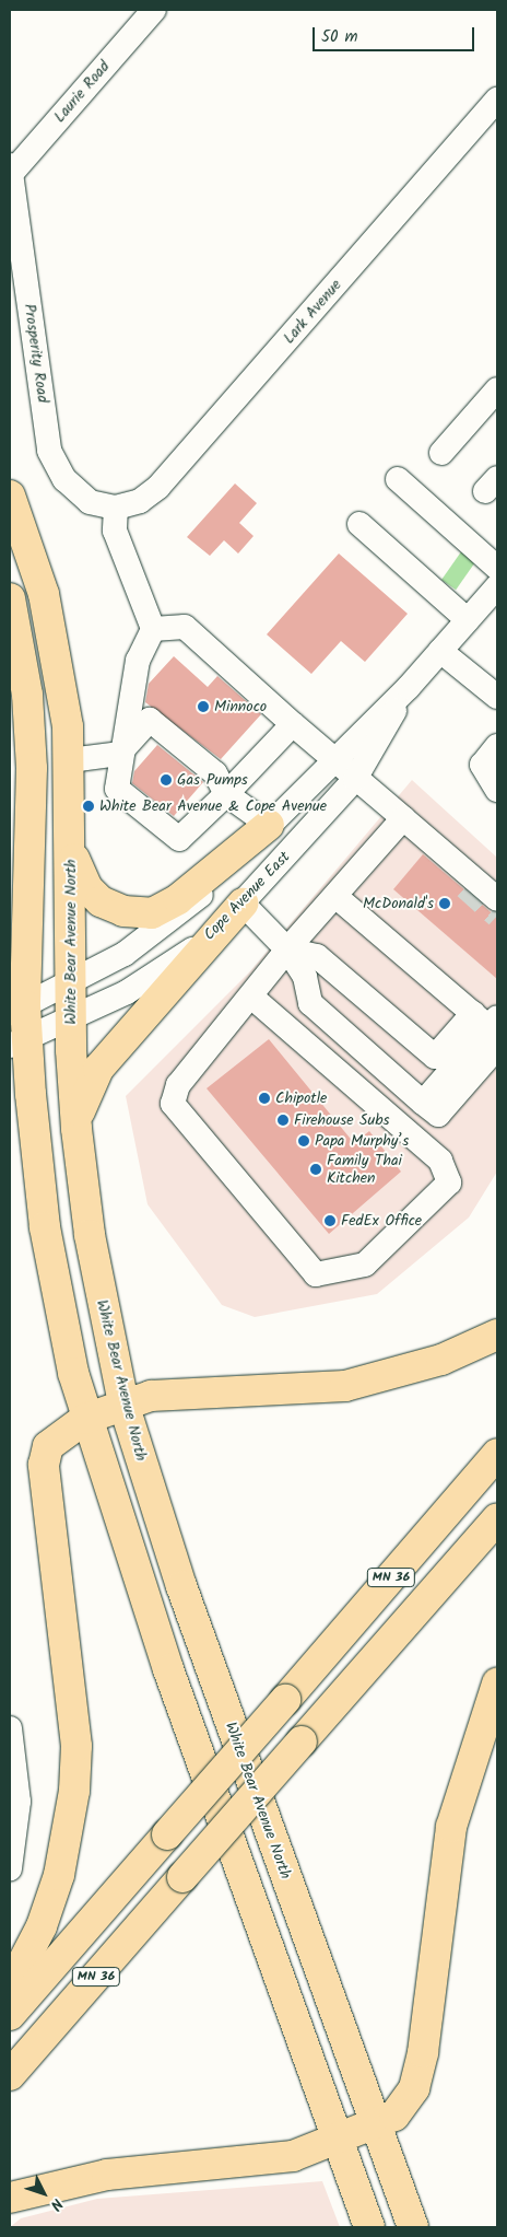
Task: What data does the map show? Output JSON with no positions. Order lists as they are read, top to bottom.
{
  "streets": {
    "main road": ["White Bear Avenue North", "MN 36"],
    "street": [
      "Laurie Road",
      "Lark Avenue",
      "Prosperity Road",
      "Cope Avenue East"
    ]
  },
  "crossings": [
    ["Laurie Road", "Prosperity Road"],
    ["Lark Avenue", "Prosperity Road"],
    ["Cope Avenue East", "White Bear Avenue North"]
  ],
  "places": [
    "Minnoco",
    "Gas Pumps",
    "White Bear Avenue & Cope Avenue",
    "McDonald's",
    "Chipotle",
    "Firehouse Subs",
    "Papa Murphy’s",
    "Family Thai Kitchen",
    "FedEx Office"
  ],
  "scale_bar": "50 m",
  "north": "bottom right"
}
